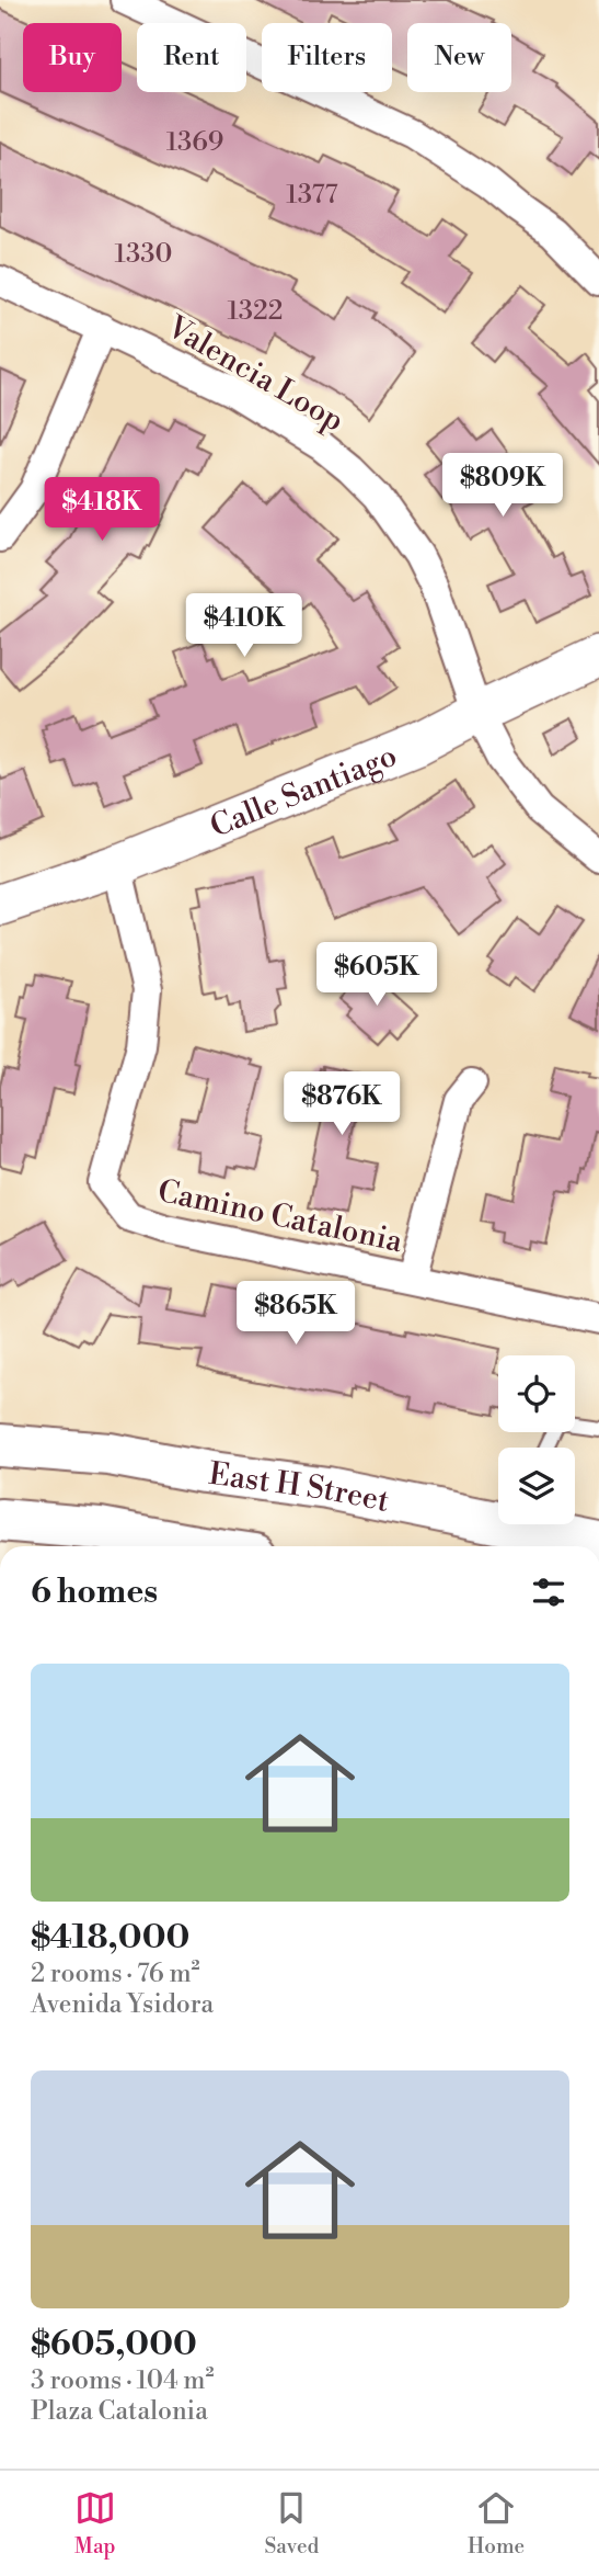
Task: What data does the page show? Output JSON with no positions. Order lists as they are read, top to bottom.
{
  "streets": {
    "main road": ["East H Street"],
    "street": ["Valencia Loop", "Calle Santiago", "Camino Catalonia"]
  },
  "crossings": [
    ["Valencia Loop", "Calle Santiago"],
    ["Calle Santiago", "Camino Catalonia"]
  ],
  "house_numbers": [
    "1369",
    "1377",
    "1330",
    "1322"
  ],
  "page": {
    "chip": [
      "Buy",
      "Rent",
      "Filters",
      "New"
    ],
    "price": [
      "$809K",
      "$418K",
      "$410K",
      "$605K",
      "$876K",
      "$865K"
    ],
    "heading": "6 homes",
    "list": [
      {
        "name": "$418,000",
        "note": "2 rooms · 76 m² · Avenida Ysidora"
      },
      {
        "name": "$605,000",
        "note": "3 rooms · 104 m² · Plaza Catalonia"
      }
    ],
    "tabs": ["Map", "Saved", "Home"]
  }
}
